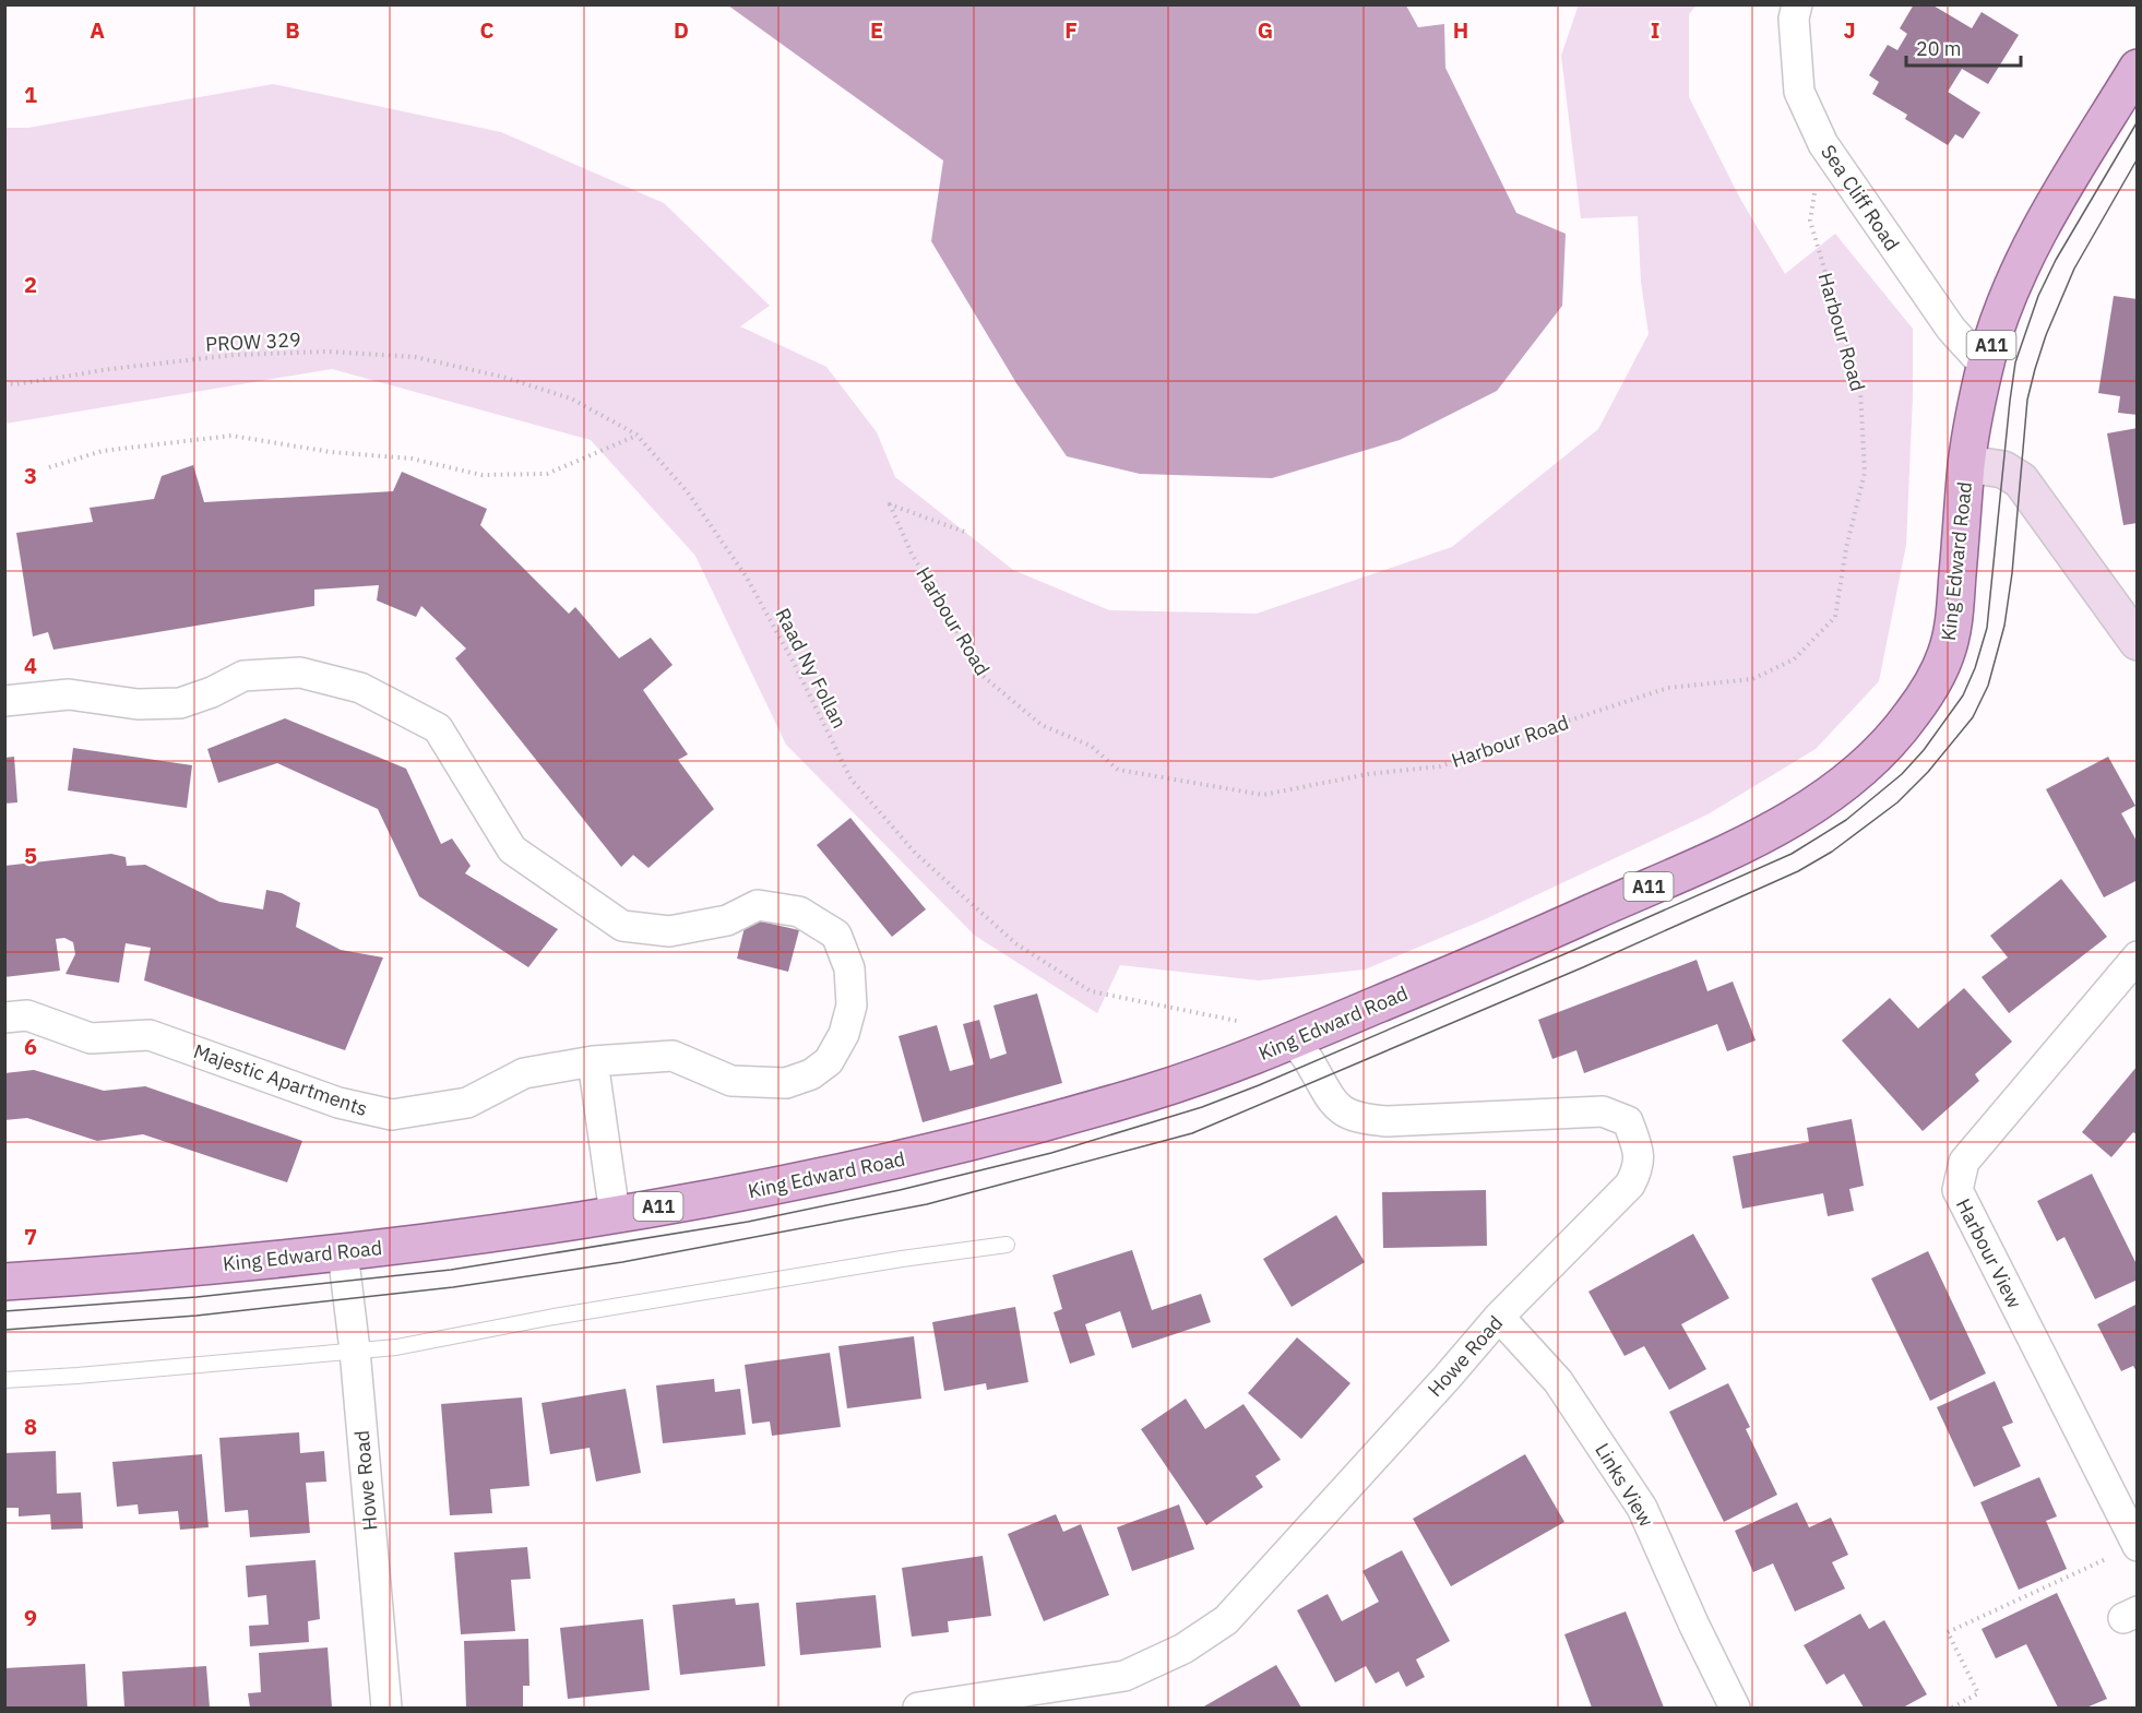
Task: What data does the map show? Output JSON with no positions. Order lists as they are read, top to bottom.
{
  "streets": {
    "main road": ["A11", "King Edward Road"],
    "street": [
      "Sea Cliff Road",
      "Majestic Apartments",
      "Harbour View",
      "Howe Road",
      "Links View"
    ],
    "path": ["Harbour Road", "PROW 329", "Raad Ny Follan"]
  },
  "crossings": [
    ["Sea Cliff Road", "Harbour Road"],
    ["Sea Cliff Road", "King Edward Road"],
    ["PROW 329", "Raad Ny Follan"],
    ["King Edward Road", "Howe Road"],
    ["Howe Road", "Links View"]
  ],
  "scale_bar": "20 m",
  "grid": {
    "columns": [
      "A",
      "B",
      "C",
      "D",
      "E",
      "F",
      "G",
      "H",
      "I",
      "J"
    ],
    "rows": [
      "1",
      "2",
      "3",
      "4",
      "5",
      "6",
      "7",
      "8",
      "9"
    ]
  }
}
